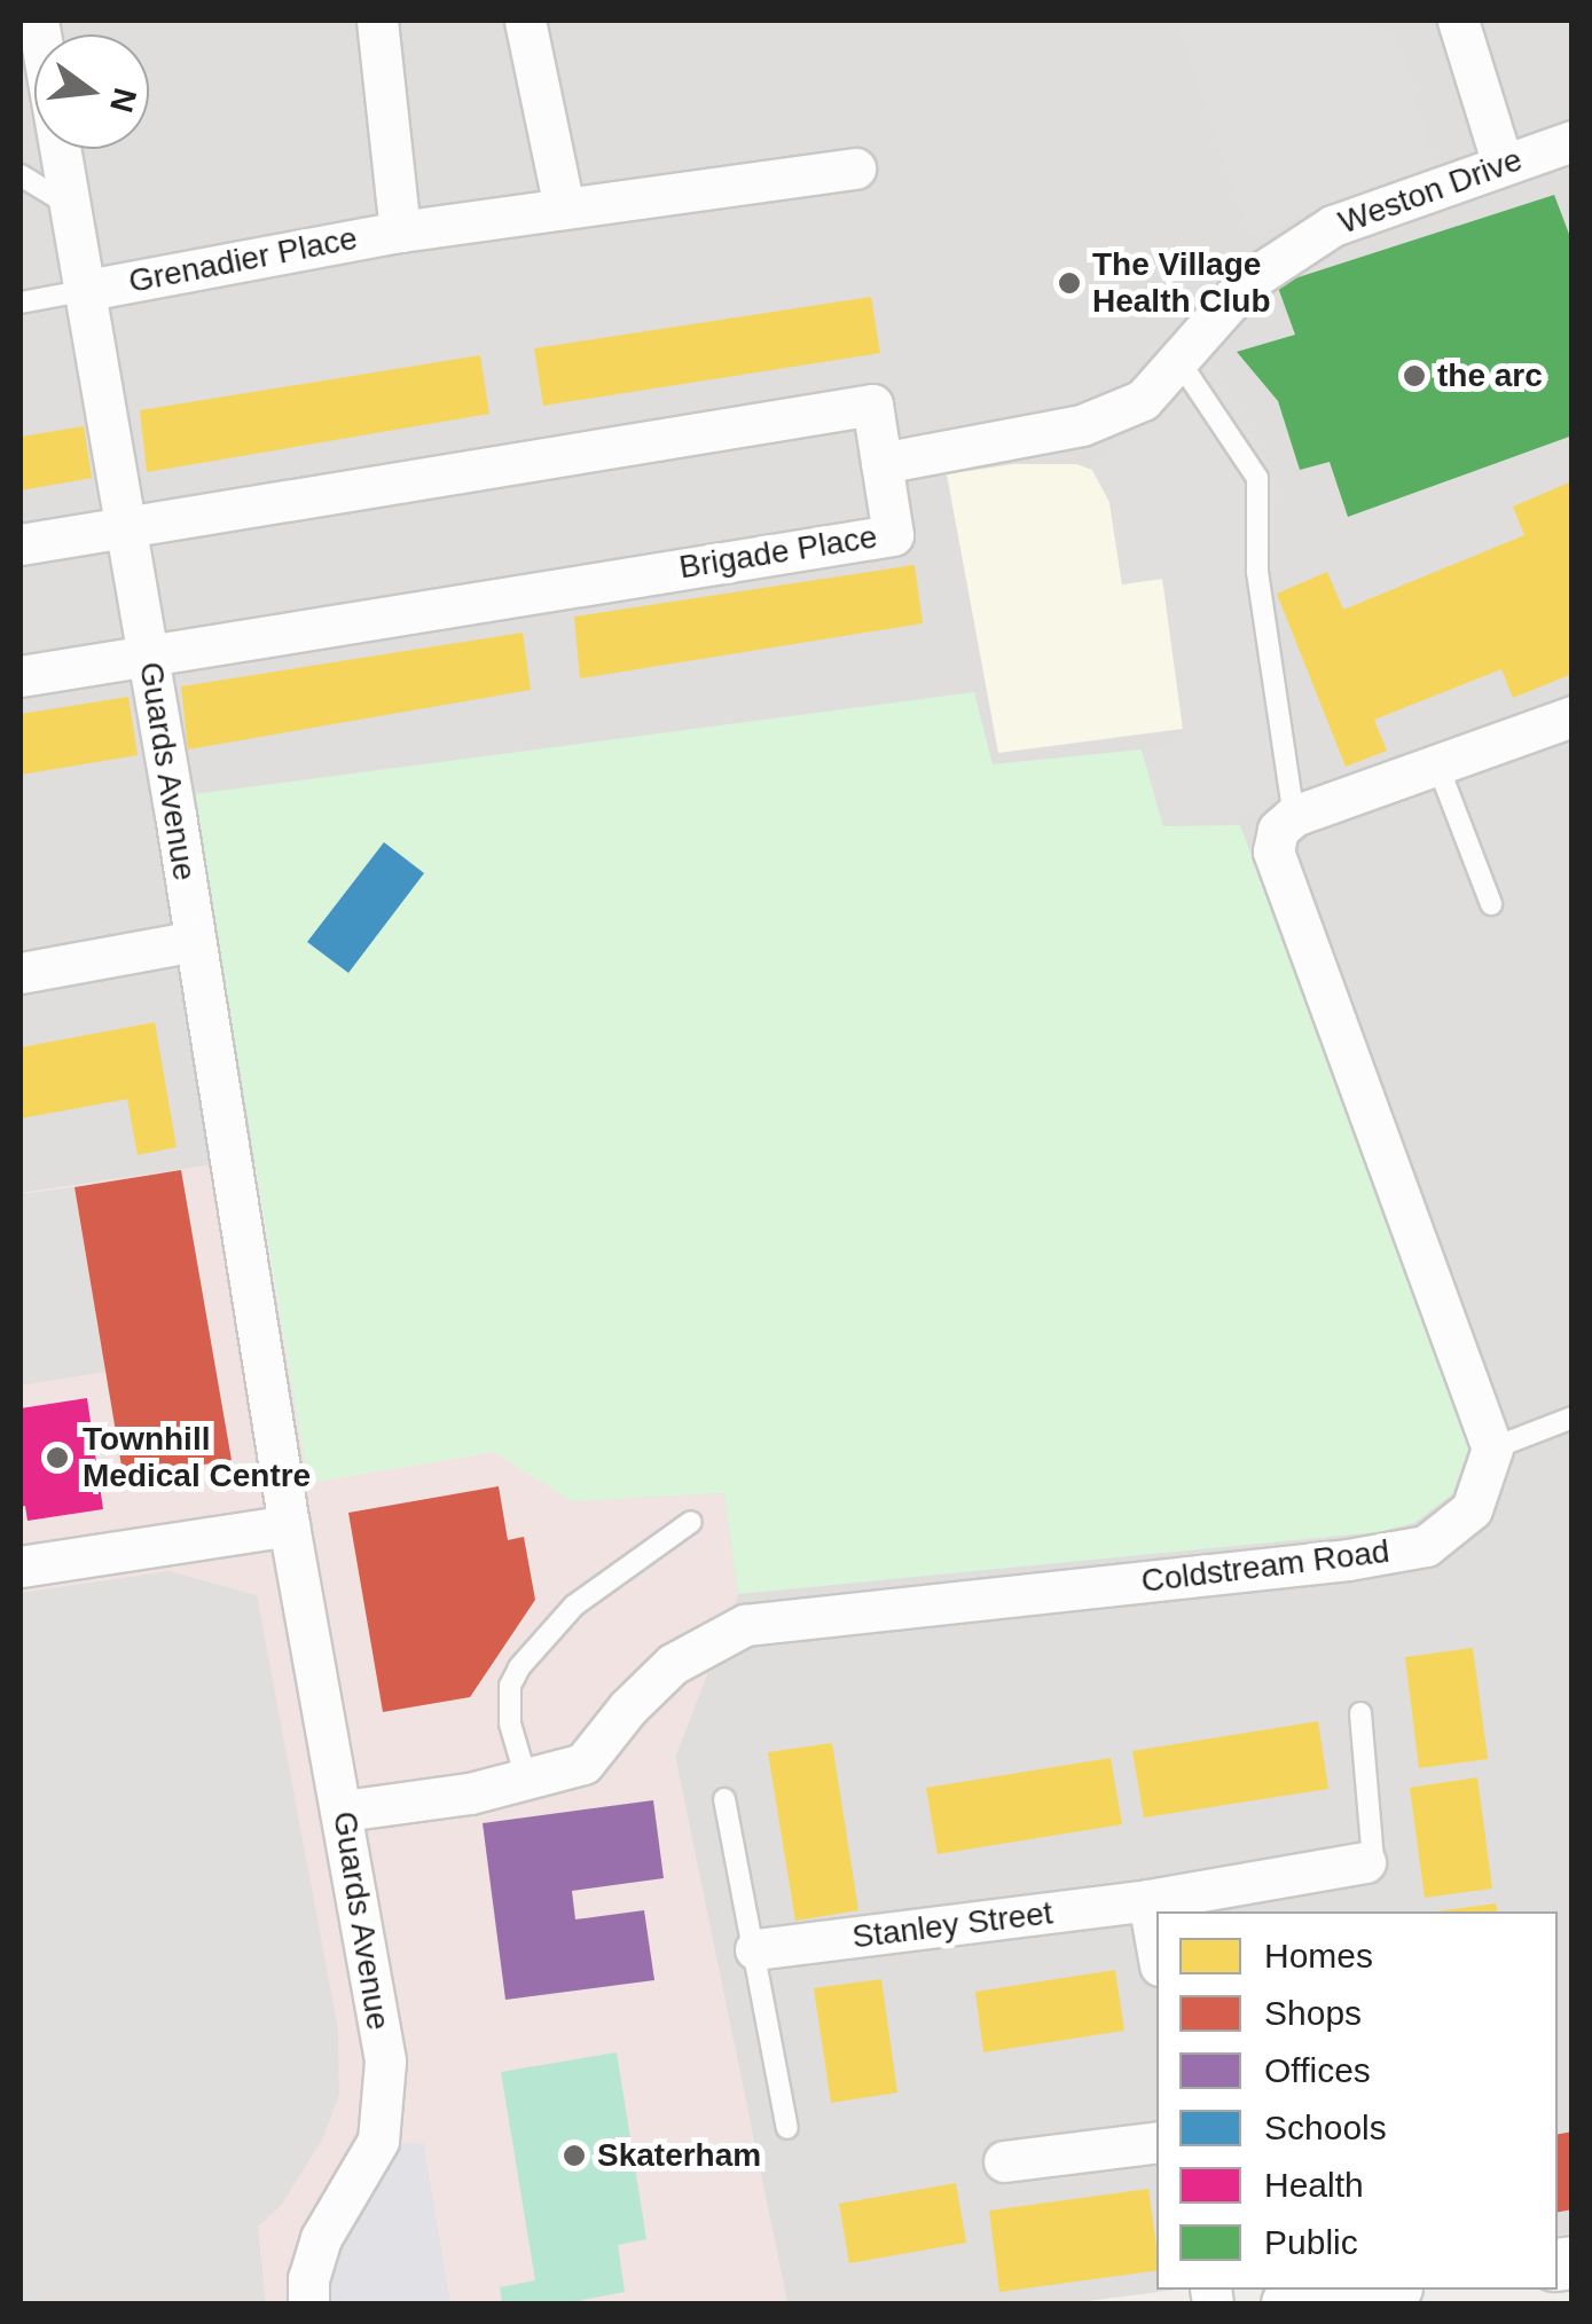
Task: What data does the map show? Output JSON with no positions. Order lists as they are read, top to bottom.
{
  "streets": {
    "street": [
      "Weston Drive",
      "Grenadier Place",
      "Brigade Place",
      "Guards Avenue",
      "Coldstream Road",
      "Stanley Street"
    ]
  },
  "crossings": [
    ["Weston Drive", "Brigade Place"],
    ["Grenadier Place", "Guards Avenue"],
    ["Brigade Place", "Guards Avenue"],
    ["Guards Avenue", "Coldstream Road"]
  ],
  "places": [
    "The Village Health Club",
    "the arc",
    "Townhill Medical Centre",
    "Skaterham"
  ],
  "legend": [
    "Homes",
    "Shops",
    "Offices",
    "Schools",
    "Health",
    "Public"
  ],
  "north": "right"
}
